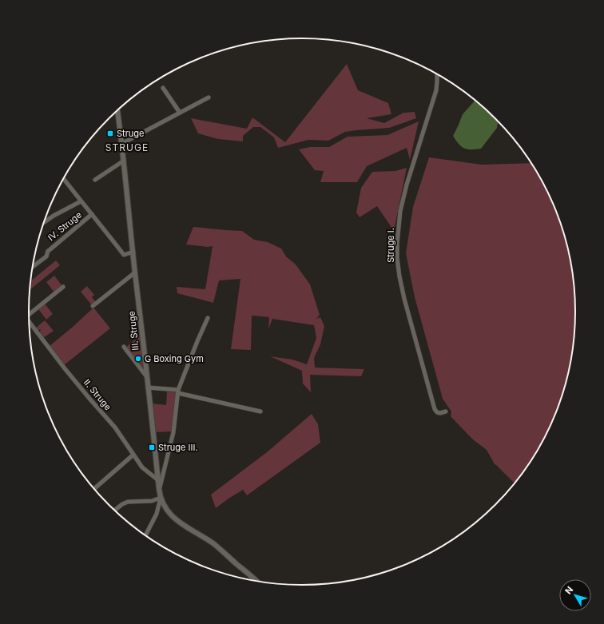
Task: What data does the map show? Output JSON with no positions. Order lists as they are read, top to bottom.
{
  "streets": {
    "street": [
      "IV. Struge",
      "Struge I.",
      "III. Struge",
      "II. Struge"
    ]
  },
  "crossings": [
    ["IV. Struge", "III. Struge"],
    ["III. Struge", "II. Struge"]
  ],
  "districts": ["STRUGE"],
  "places": {
    "transit": ["Struge", "Struge III."],
    "other": ["G Boxing Gym"]
  },
  "north": "top left"
}
